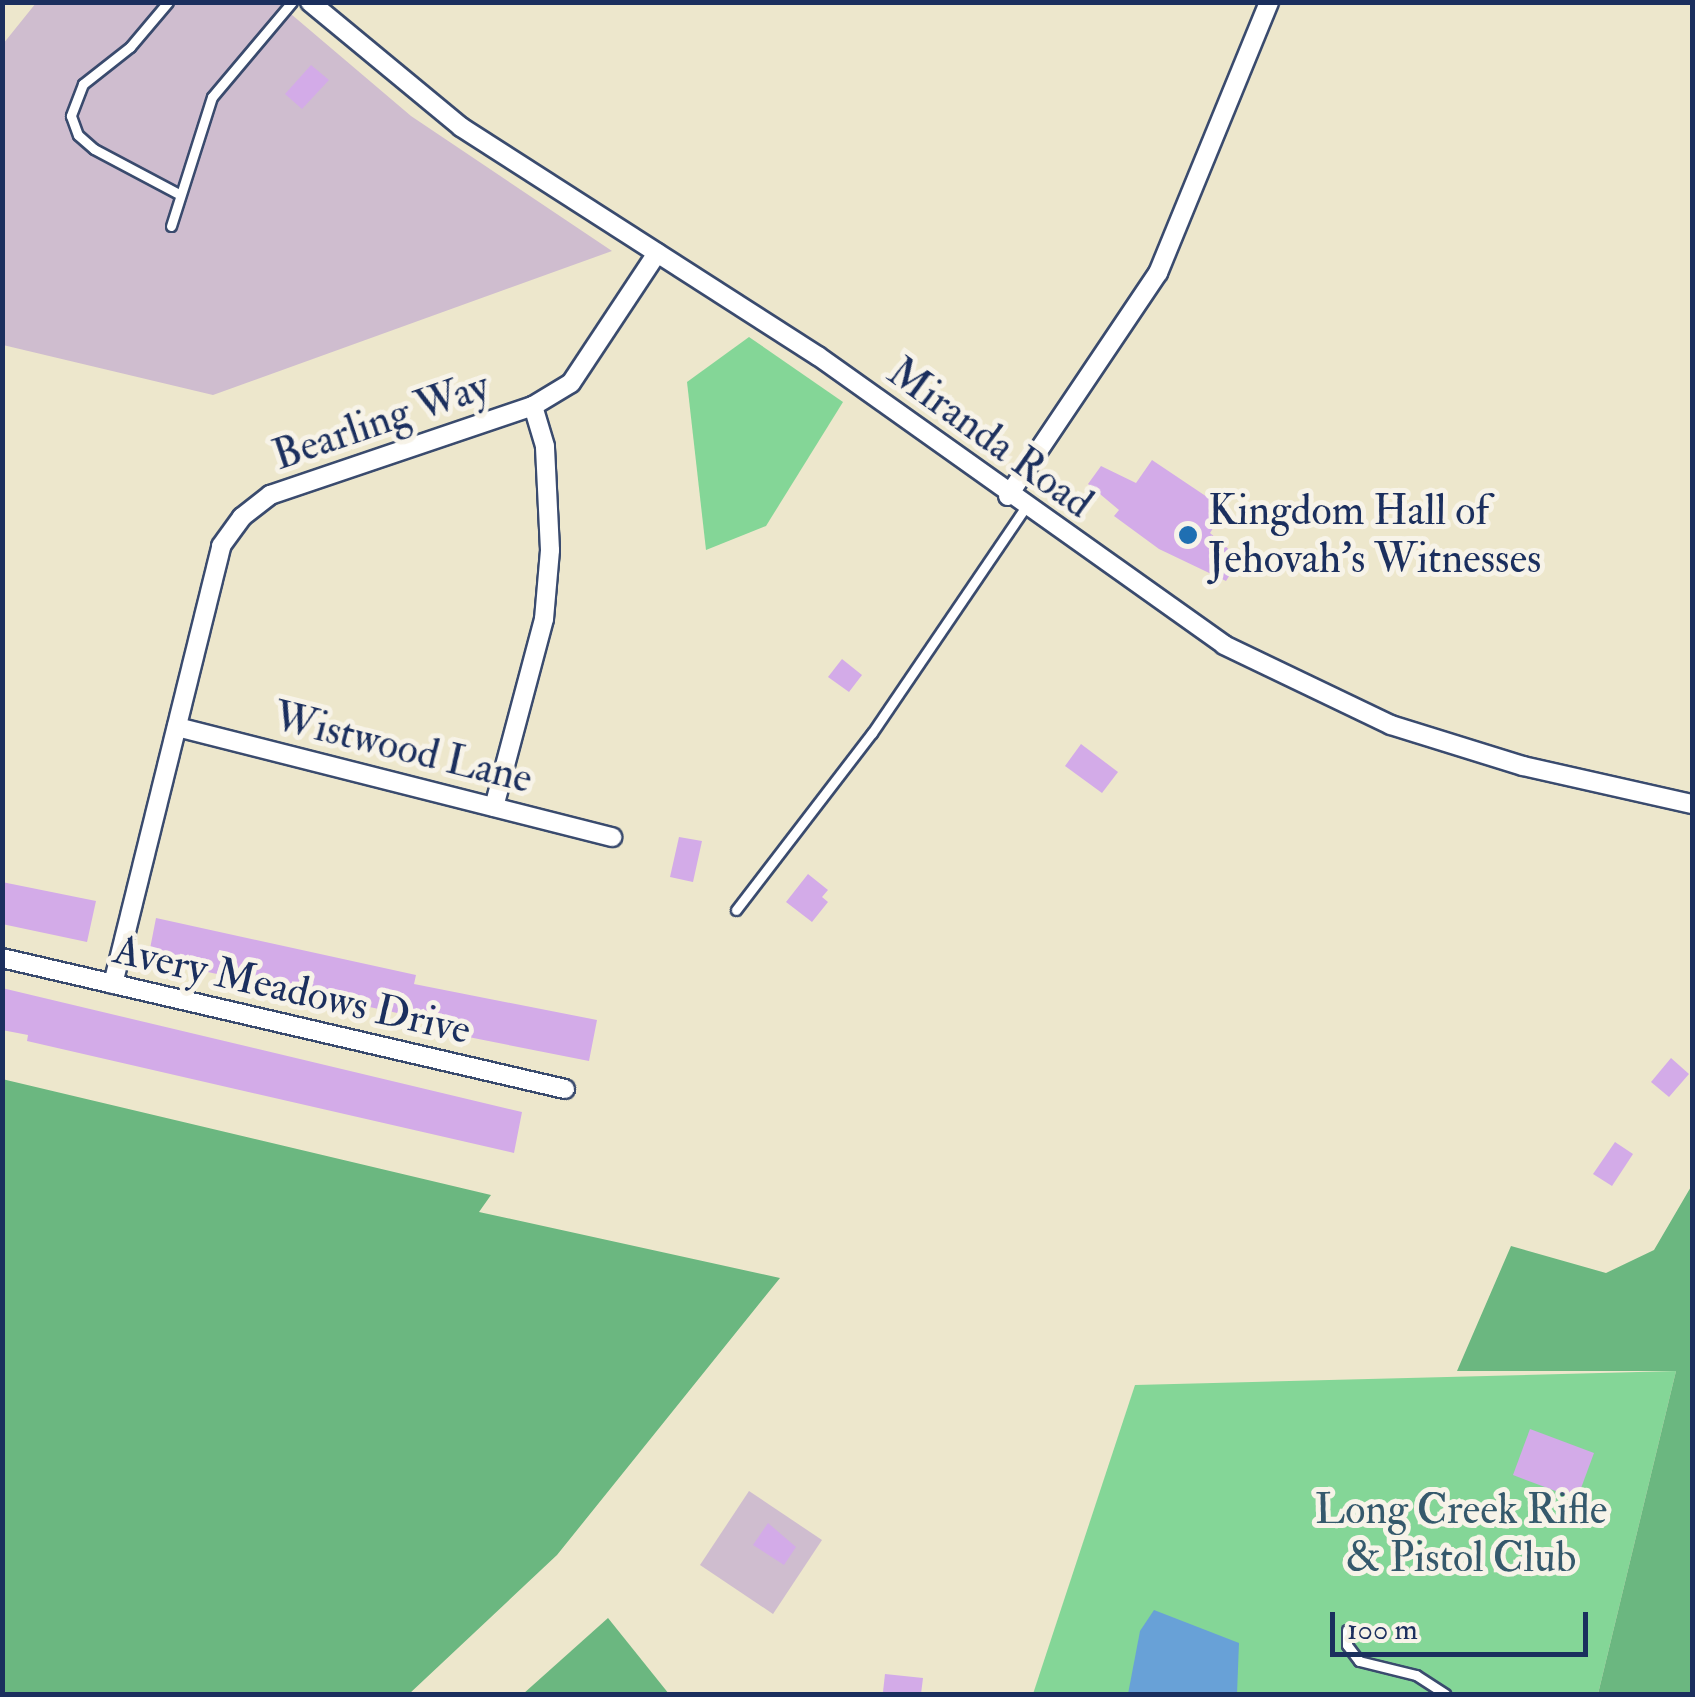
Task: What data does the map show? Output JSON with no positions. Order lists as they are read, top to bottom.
{
  "streets": {
    "street": [
      "Bearling Way",
      "Miranda Road",
      "Wistwood Lane",
      "Avery Meadows Drive"
    ]
  },
  "crossings": [
    ["Bearling Way", "Miranda Road"],
    ["Bearling Way", "Wistwood Lane"],
    ["Bearling Way", "Avery Meadows Drive"]
  ],
  "parks": ["Long Creek Rifle & Pistol Club"],
  "places": ["Kingdom Hall of Jehovah’s Witnesses"],
  "scale_bar": "100 m"
}
